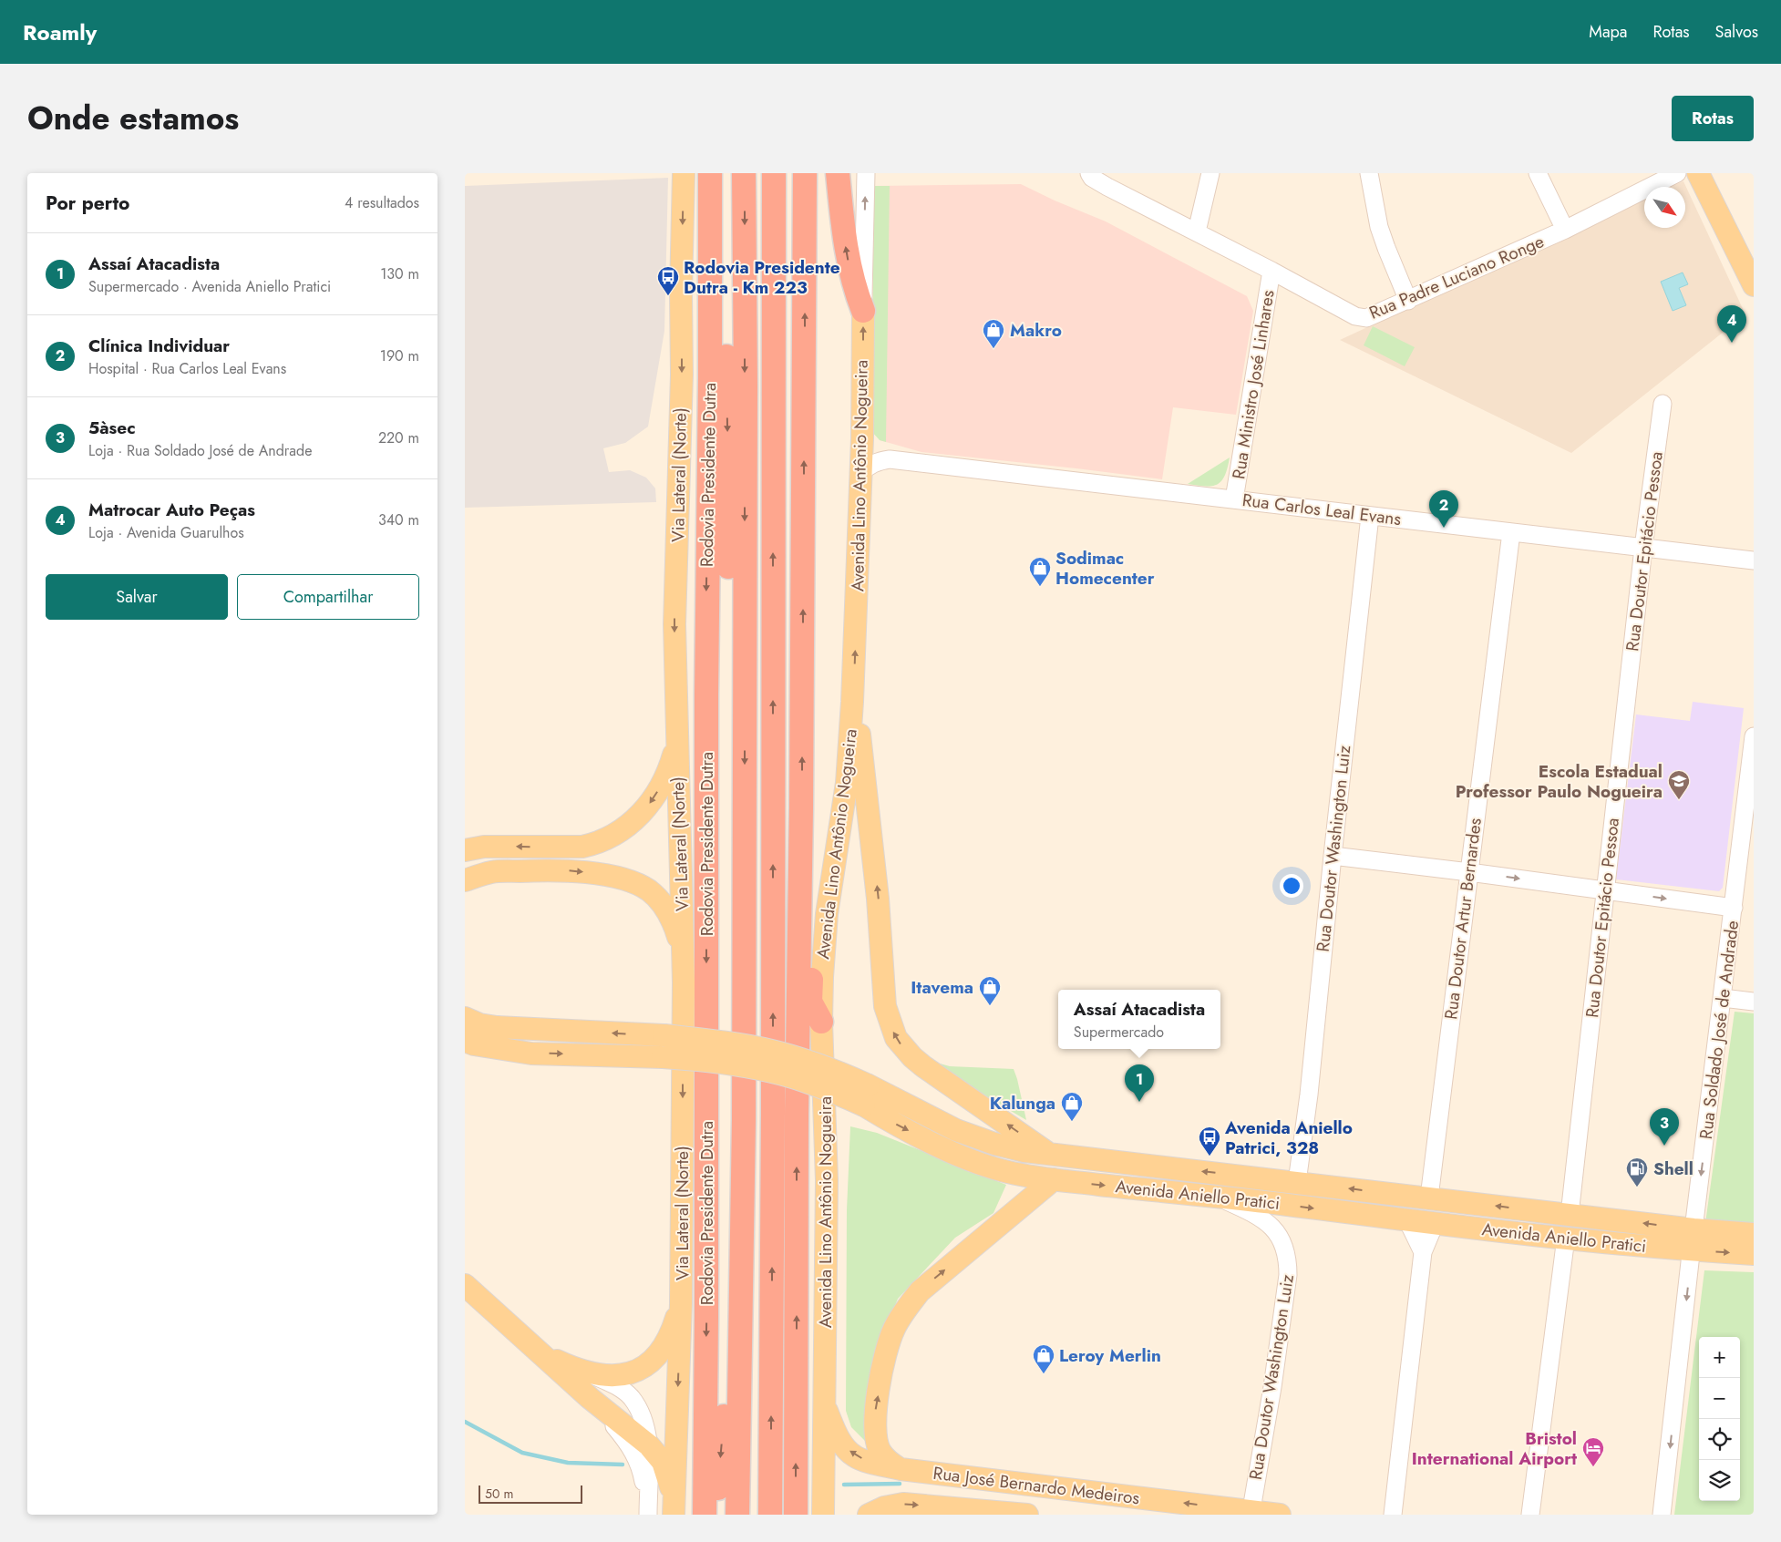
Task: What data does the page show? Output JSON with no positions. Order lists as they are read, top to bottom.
{
  "streets": {
    "highway": ["Rodovia Presidente Dutra"],
    "main road": [
      "Via Lateral (Norte)",
      "Avenida Lino Antônio Nogueira",
      "Avenida Aniello Pratici",
      "Rua José Bernardo Medeiros"
    ],
    "street": [
      "Rua Padre Luciano Ronge",
      "Rua Ministro José Linhares",
      "Rua Carlos Leal Evans",
      "Rua Doutor Epitácio Pessoa",
      "Rua Doutor Washington Luiz",
      "Rua Doutor Artur Bernardes",
      "Rua Soldado José de Andrade"
    ]
  },
  "crossings": [
    ["Rua Padre Luciano Ronge", "Rua Ministro José Linhares"],
    ["Rua Ministro José Linhares", "Rua Carlos Leal Evans"],
    ["Avenida Lino Antônio Nogueira", "Rua Carlos Leal Evans"],
    ["Avenida Lino Antônio Nogueira", "Rua José Bernardo Medeiros"],
    ["Rua Carlos Leal Evans", "Rua Doutor Epitácio Pessoa"],
    ["Rua Carlos Leal Evans", "Rua Doutor Washington Luiz"],
    ["Rua Carlos Leal Evans", "Rua Doutor Artur Bernardes"],
    ["Rua Doutor Epitácio Pessoa", "Avenida Aniello Pratici"],
    ["Rua Doutor Washington Luiz", "Avenida Aniello Pratici"],
    ["Rua Doutor Washington Luiz", "Rua José Bernardo Medeiros"],
    ["Rua Doutor Artur Bernardes", "Avenida Aniello Pratici"],
    ["Rua Soldado José de Andrade", "Avenida Aniello Pratici"]
  ],
  "one_way": ["Via Lateral (Norte)", "Avenida Lino Antônio Nogueira"],
  "places": {
    "bus stop": ["Rodovia Presidente Dutra - Km 223", "Avenida Aniello Patrici, 328"],
    "shop": [
      "Makro",
      "Sodimac Homecenter",
      "Itavema",
      "Kalunga",
      "Leroy Merlin"
    ],
    "school or university": ["Escola Estadual Professor Paulo Nogueira"],
    "fuel station": ["Shell"],
    "hotel": ["Bristol International Airport"]
  },
  "scale_bar": "50 m",
  "north": "bottom right",
  "page": {
    "header": "Roamly",
    "nav": ["Mapa", "Rotas", "Salvos"],
    "title": "Onde estamos",
    "buttons": [
      "Rotas",
      ["Salvar", "Compartilhar"]
    ],
    "heading": ["Por perto", "4 resultados"],
    "list": [
      {
        "mark": "1",
        "name": "Assaí Atacadista",
        "note": "Supermercado · Avenida Aniello Pratici",
        "value": "130 m"
      },
      {
        "mark": "2",
        "name": "Clínica Individuar",
        "note": "Hospital · Rua Carlos Leal Evans",
        "value": "190 m"
      },
      {
        "mark": "3",
        "name": "5àsec",
        "note": "Loja · Rua Soldado José de Andrade",
        "value": "220 m"
      },
      {
        "mark": "4",
        "name": "Matrocar Auto Peças",
        "note": "Loja · Avenida Guarulhos",
        "value": "340 m"
      }
    ],
    "pins": [
      "4",
      "2",
      "1",
      "3"
    ],
    "popup": ["Assaí Atacadista", "Supermercado"],
    "map_buttons": ["+", "−"],
    "scale": "50 m"
  }
}
